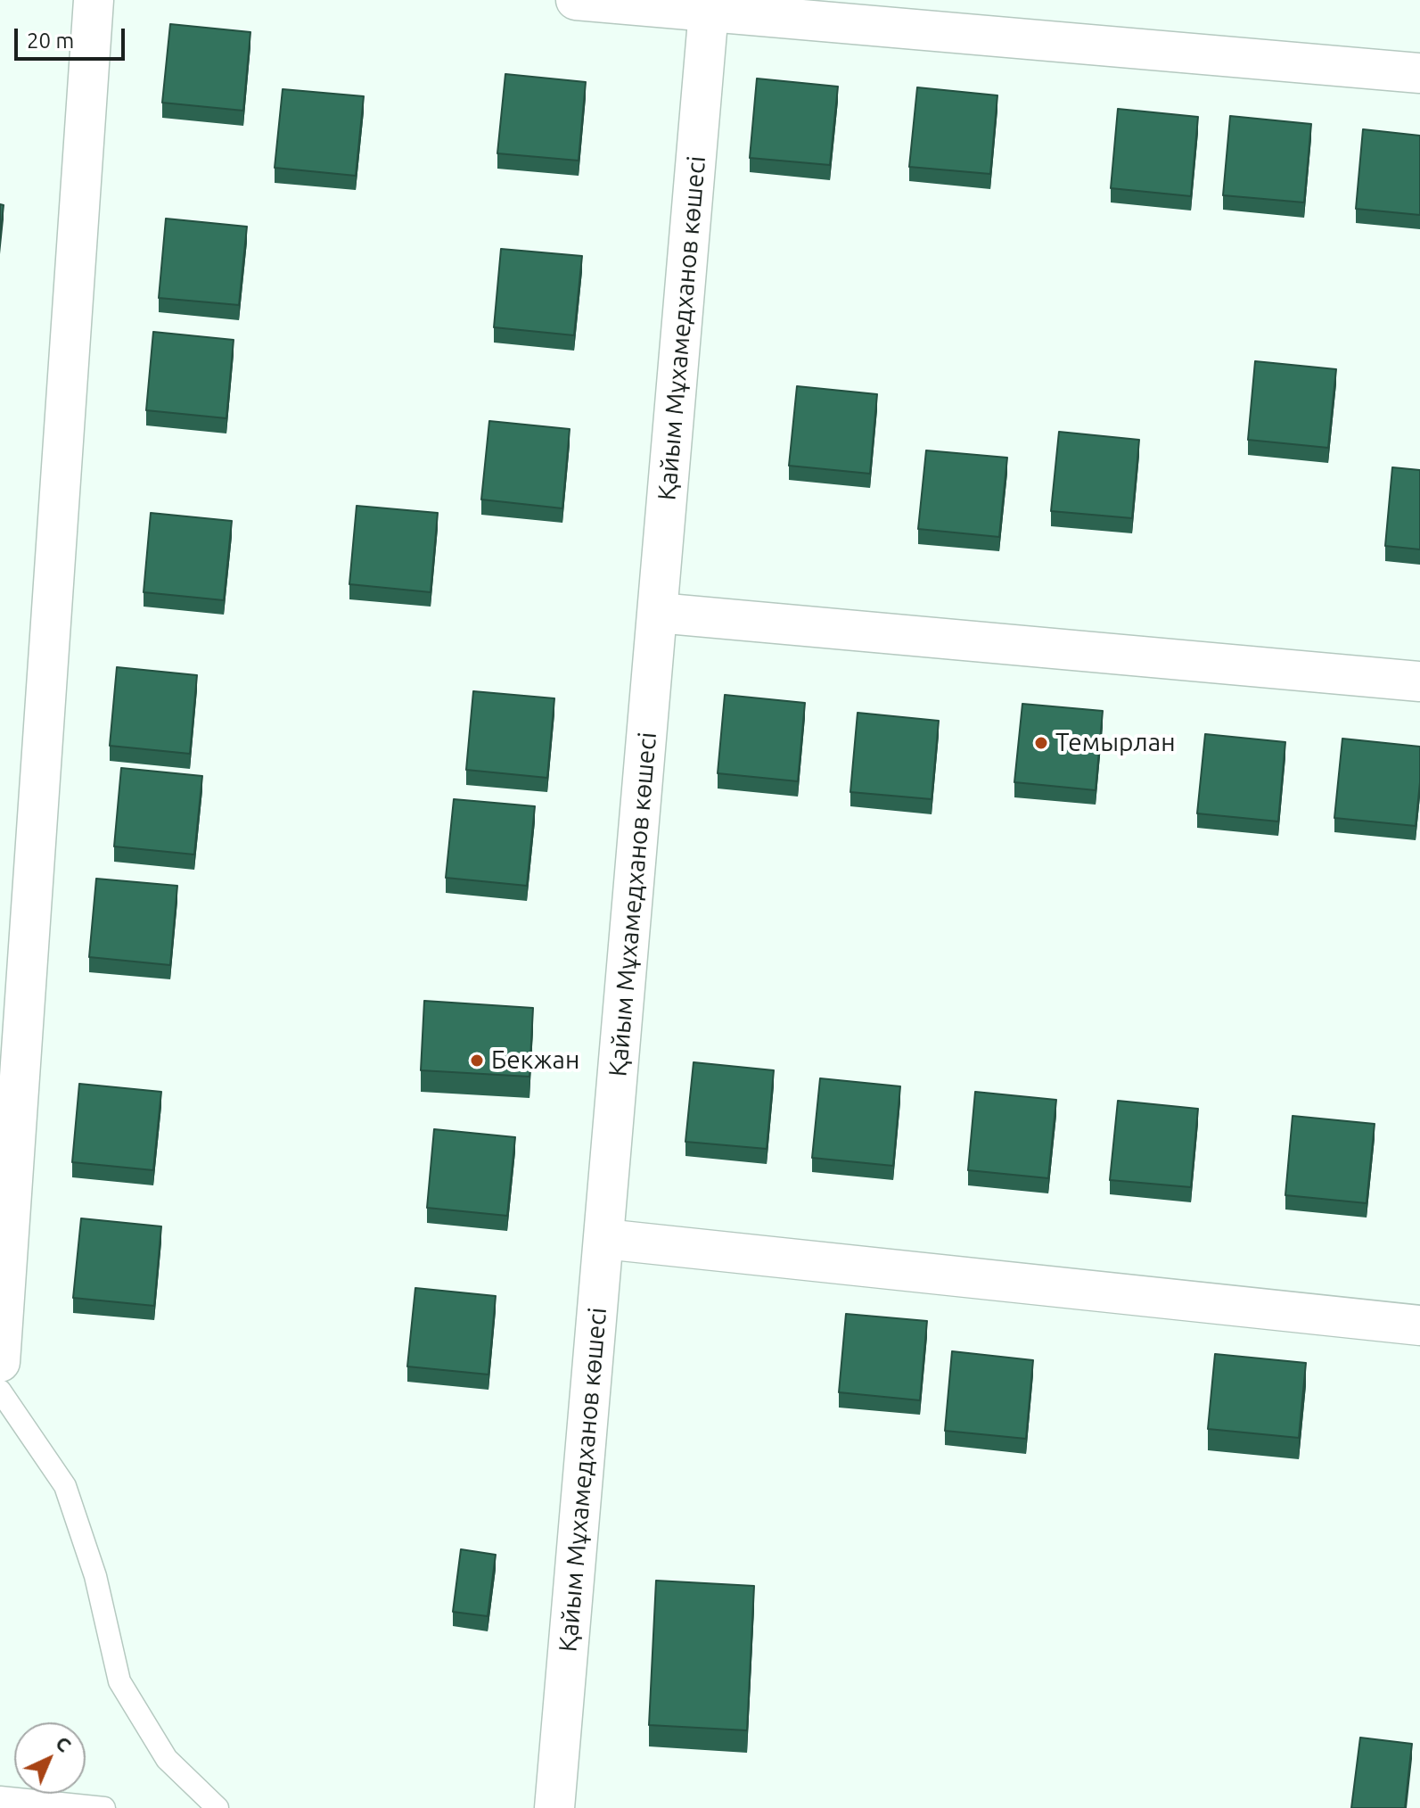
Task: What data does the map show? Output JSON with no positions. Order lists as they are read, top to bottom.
{
  "streets": {
    "street": ["Қайым Мұхамедханов көшесі"]
  },
  "places": ["Темырлан", "Бекжан"],
  "scale_bar": "20 m",
  "north": "top right"
}
